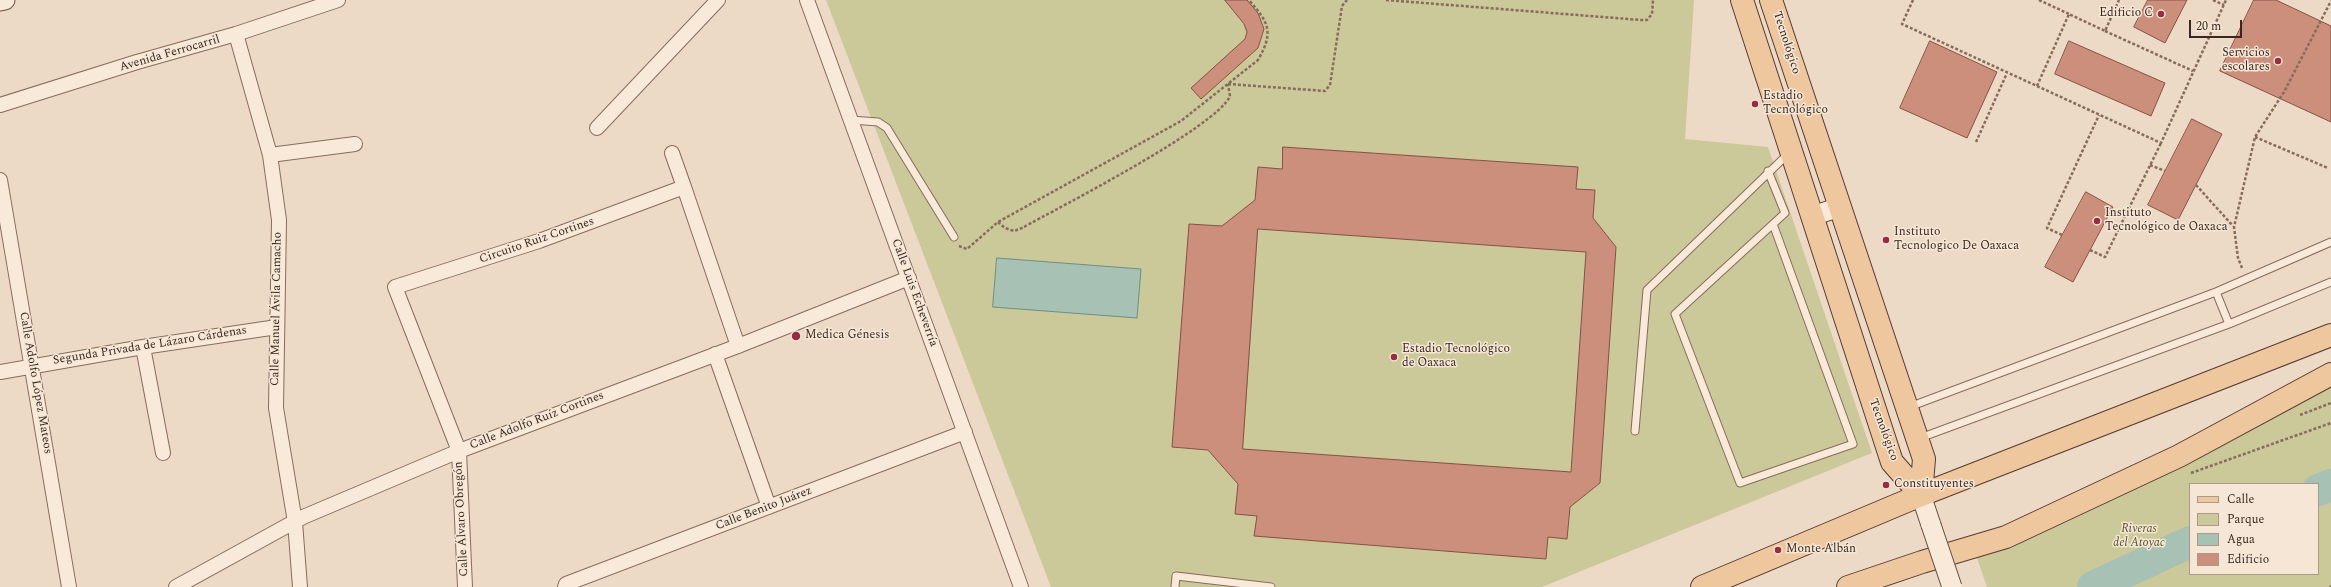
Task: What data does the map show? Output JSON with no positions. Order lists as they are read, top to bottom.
{
  "streets": {
    "main road": ["Tecnológico"],
    "street": [
      "Avenida Ferrocarril",
      "Circuito Ruiz Cortines",
      "Calle Luis Echeverría",
      "Calle Manuel Ávila Camacho",
      "Segunda Privada de Lázaro Cárdenas",
      "Calle Adolfo López Mateos",
      "Calle Adolfo Ruíz Cortines",
      "Calle Benito Juárez",
      "Calle Álvaro Obregón"
    ]
  },
  "crossings": [
    ["Avenida Ferrocarril", "Calle Manuel Ávila Camacho"],
    ["Circuito Ruiz Cortines", "Calle Adolfo Ruíz Cortines"],
    ["Circuito Ruiz Cortines", "Calle Álvaro Obregón"],
    ["Calle Luis Echeverría", "Calle Adolfo Ruíz Cortines"],
    ["Calle Luis Echeverría", "Calle Benito Juárez"],
    ["Calle Manuel Ávila Camacho", "Segunda Privada de Lázaro Cárdenas"],
    ["Calle Manuel Ávila Camacho", "Calle Adolfo Ruíz Cortines"],
    ["Segunda Privada de Lázaro Cárdenas", "Calle Adolfo López Mateos"],
    ["Calle Adolfo Ruíz Cortines", "Calle Álvaro Obregón"]
  ],
  "parks": ["Riveras del Atoyac"],
  "places": [
    "Edificio C",
    "Servicios escolares",
    "Estadio Tecnológico",
    "Instituto Tecnológico de Oaxaca",
    "Instituto Tecnologico De Oaxaca",
    "Medica Génesis",
    "Estadio Tecnológico de Oaxaca",
    "Constituyentes",
    "Monte Albán"
  ],
  "legend": [
    "Calle",
    "Parque",
    "Agua",
    "Edificio"
  ],
  "scale_bar": "20 m"
}
